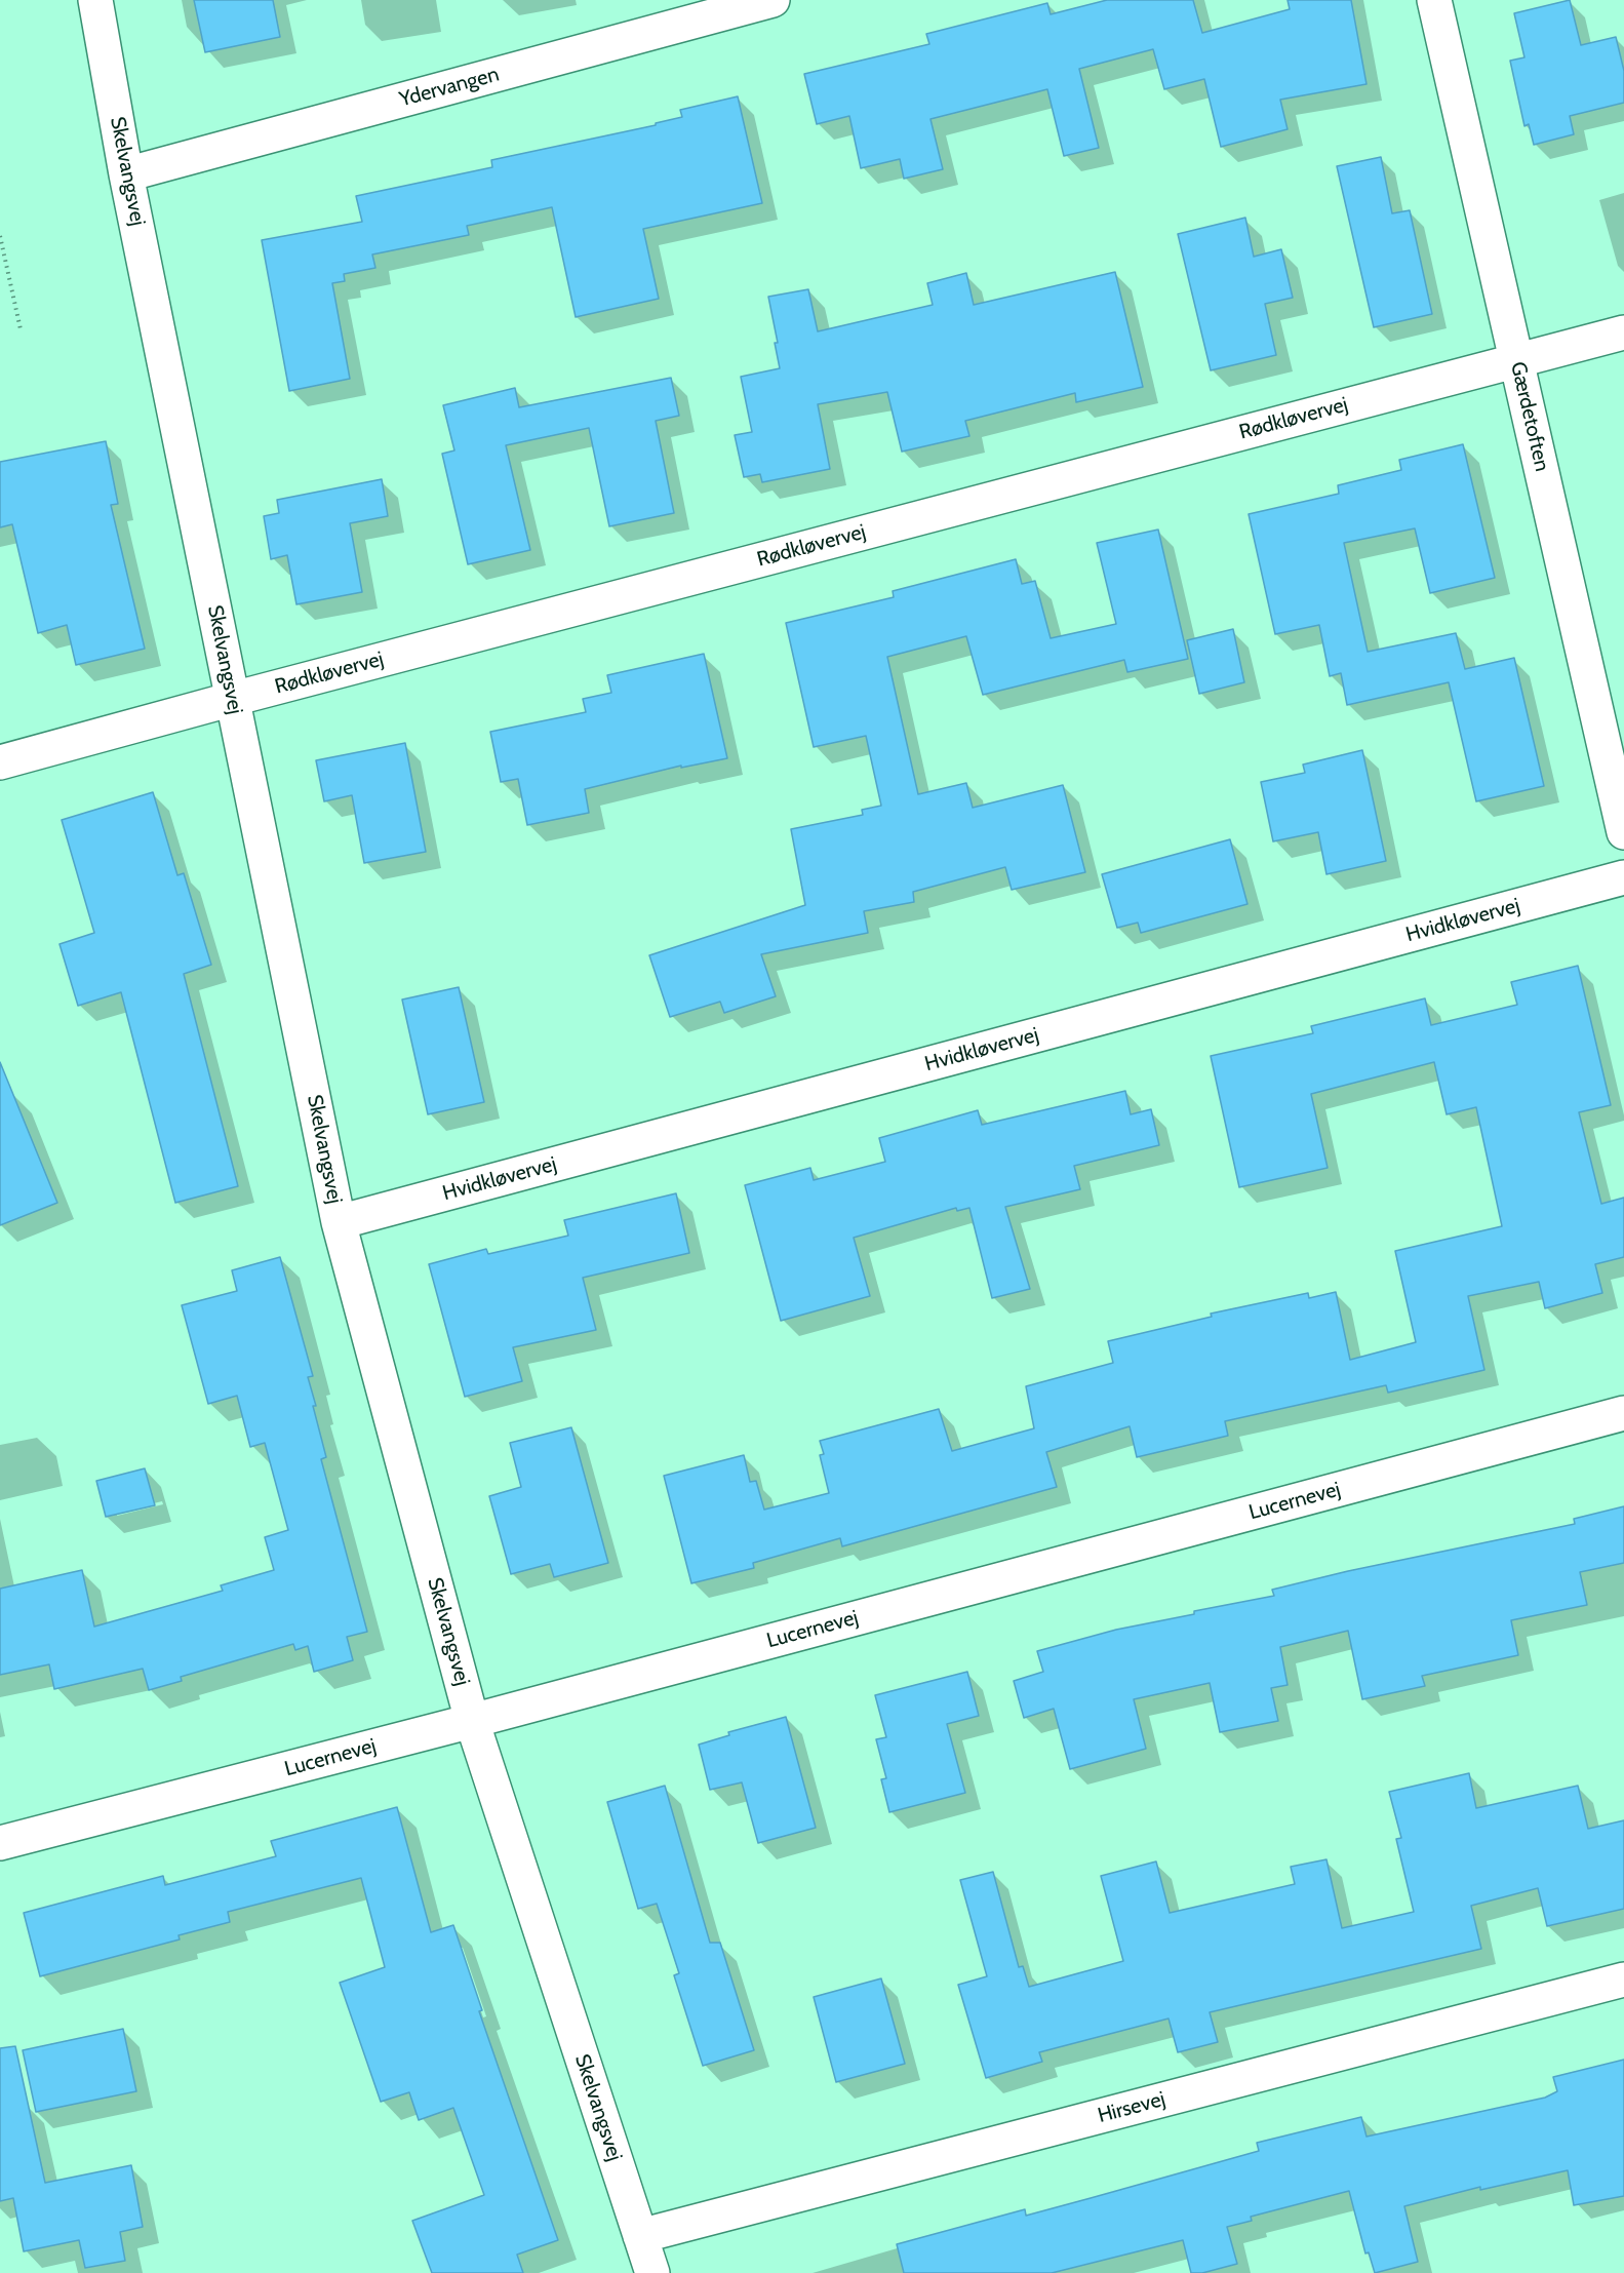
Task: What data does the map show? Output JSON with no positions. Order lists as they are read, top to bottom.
{
  "streets": {
    "street": [
      "Ydervangen",
      "Skelvangsvej",
      "Gærdetoften",
      "Rødkløvervej",
      "Hvidkløvervej",
      "Lucernevej",
      "Hirsevej"
    ]
  },
  "crossings": [
    ["Ydervangen", "Skelvangsvej"],
    ["Skelvangsvej", "Rødkløvervej"],
    ["Skelvangsvej", "Hvidkløvervej"],
    ["Skelvangsvej", "Lucernevej"],
    ["Skelvangsvej", "Hirsevej"],
    ["Gærdetoften", "Rødkløvervej"]
  ]
}
